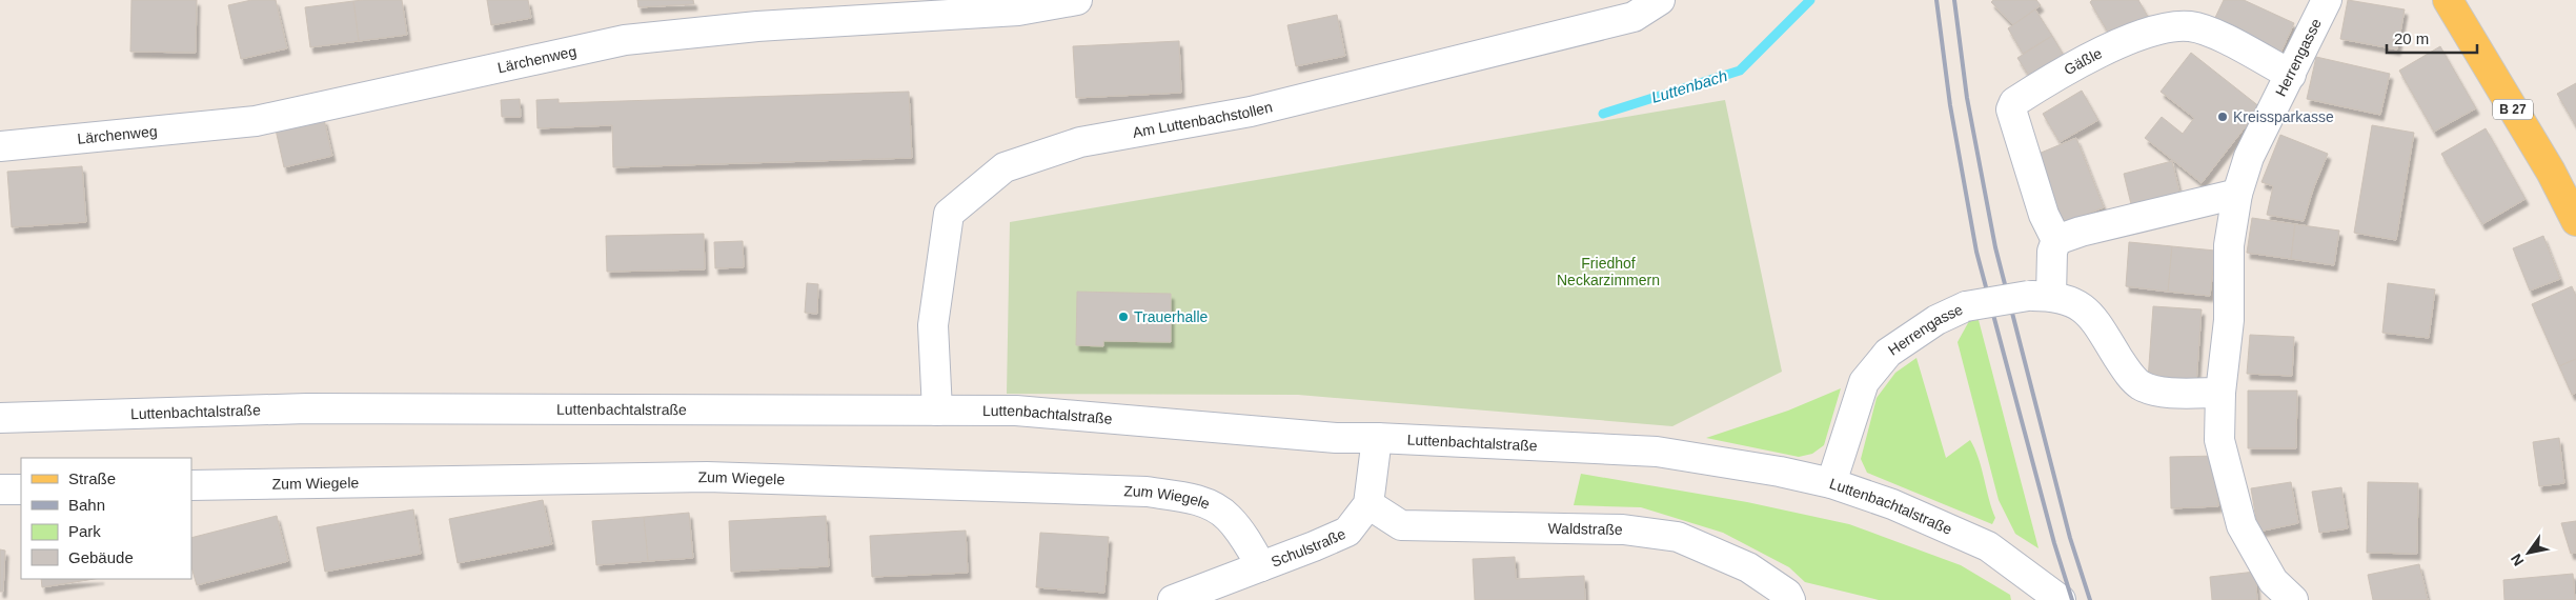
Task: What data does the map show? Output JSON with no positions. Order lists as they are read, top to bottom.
{
  "streets": {
    "main road": ["B 27"],
    "street": [
      "Herrengasse",
      "Lärchenweg",
      "Gäßle",
      "Am Luttenbachstollen",
      "Luttenbachtalstraße",
      "Zum Wiegele",
      "Waldstraße",
      "Schulstraße"
    ]
  },
  "crossings": [
    ["Herrengasse", "Gäßle"],
    ["Herrengasse", "Luttenbachtalstraße"],
    ["Am Luttenbachstollen", "Luttenbachtalstraße"],
    ["Zum Wiegele", "Schulstraße"],
    ["Waldstraße", "Schulstraße"]
  ],
  "water": ["Luttenbach"],
  "parks": ["Friedhof Neckarzimmern"],
  "places": ["Kreissparkasse", "Trauerhalle"],
  "legend": [
    "Straße",
    "Bahn",
    "Park",
    "Gebäude"
  ],
  "scale_bar": "20 m",
  "north": "bottom left"
}
